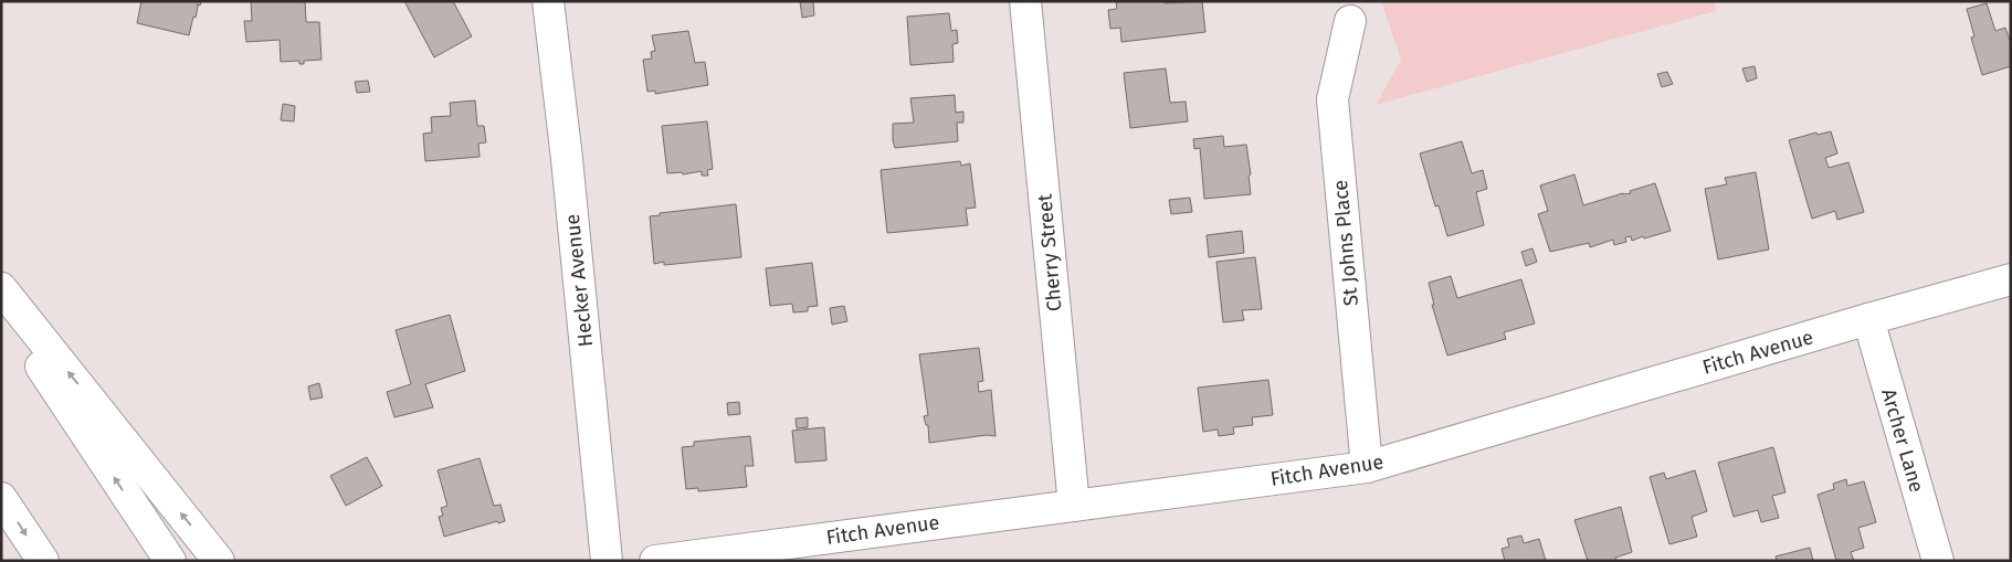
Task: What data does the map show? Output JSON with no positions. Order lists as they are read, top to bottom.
{
  "streets": {
    "main road": [
      "St Johns Place",
      "Cherry Street",
      "Hecker Avenue",
      "Fitch Avenue",
      "Archer Lane"
    ]
  },
  "crossings": [
    ["St Johns Place", "Fitch Avenue"],
    ["Cherry Street", "Fitch Avenue"],
    ["Fitch Avenue", "Archer Lane"]
  ]
}
